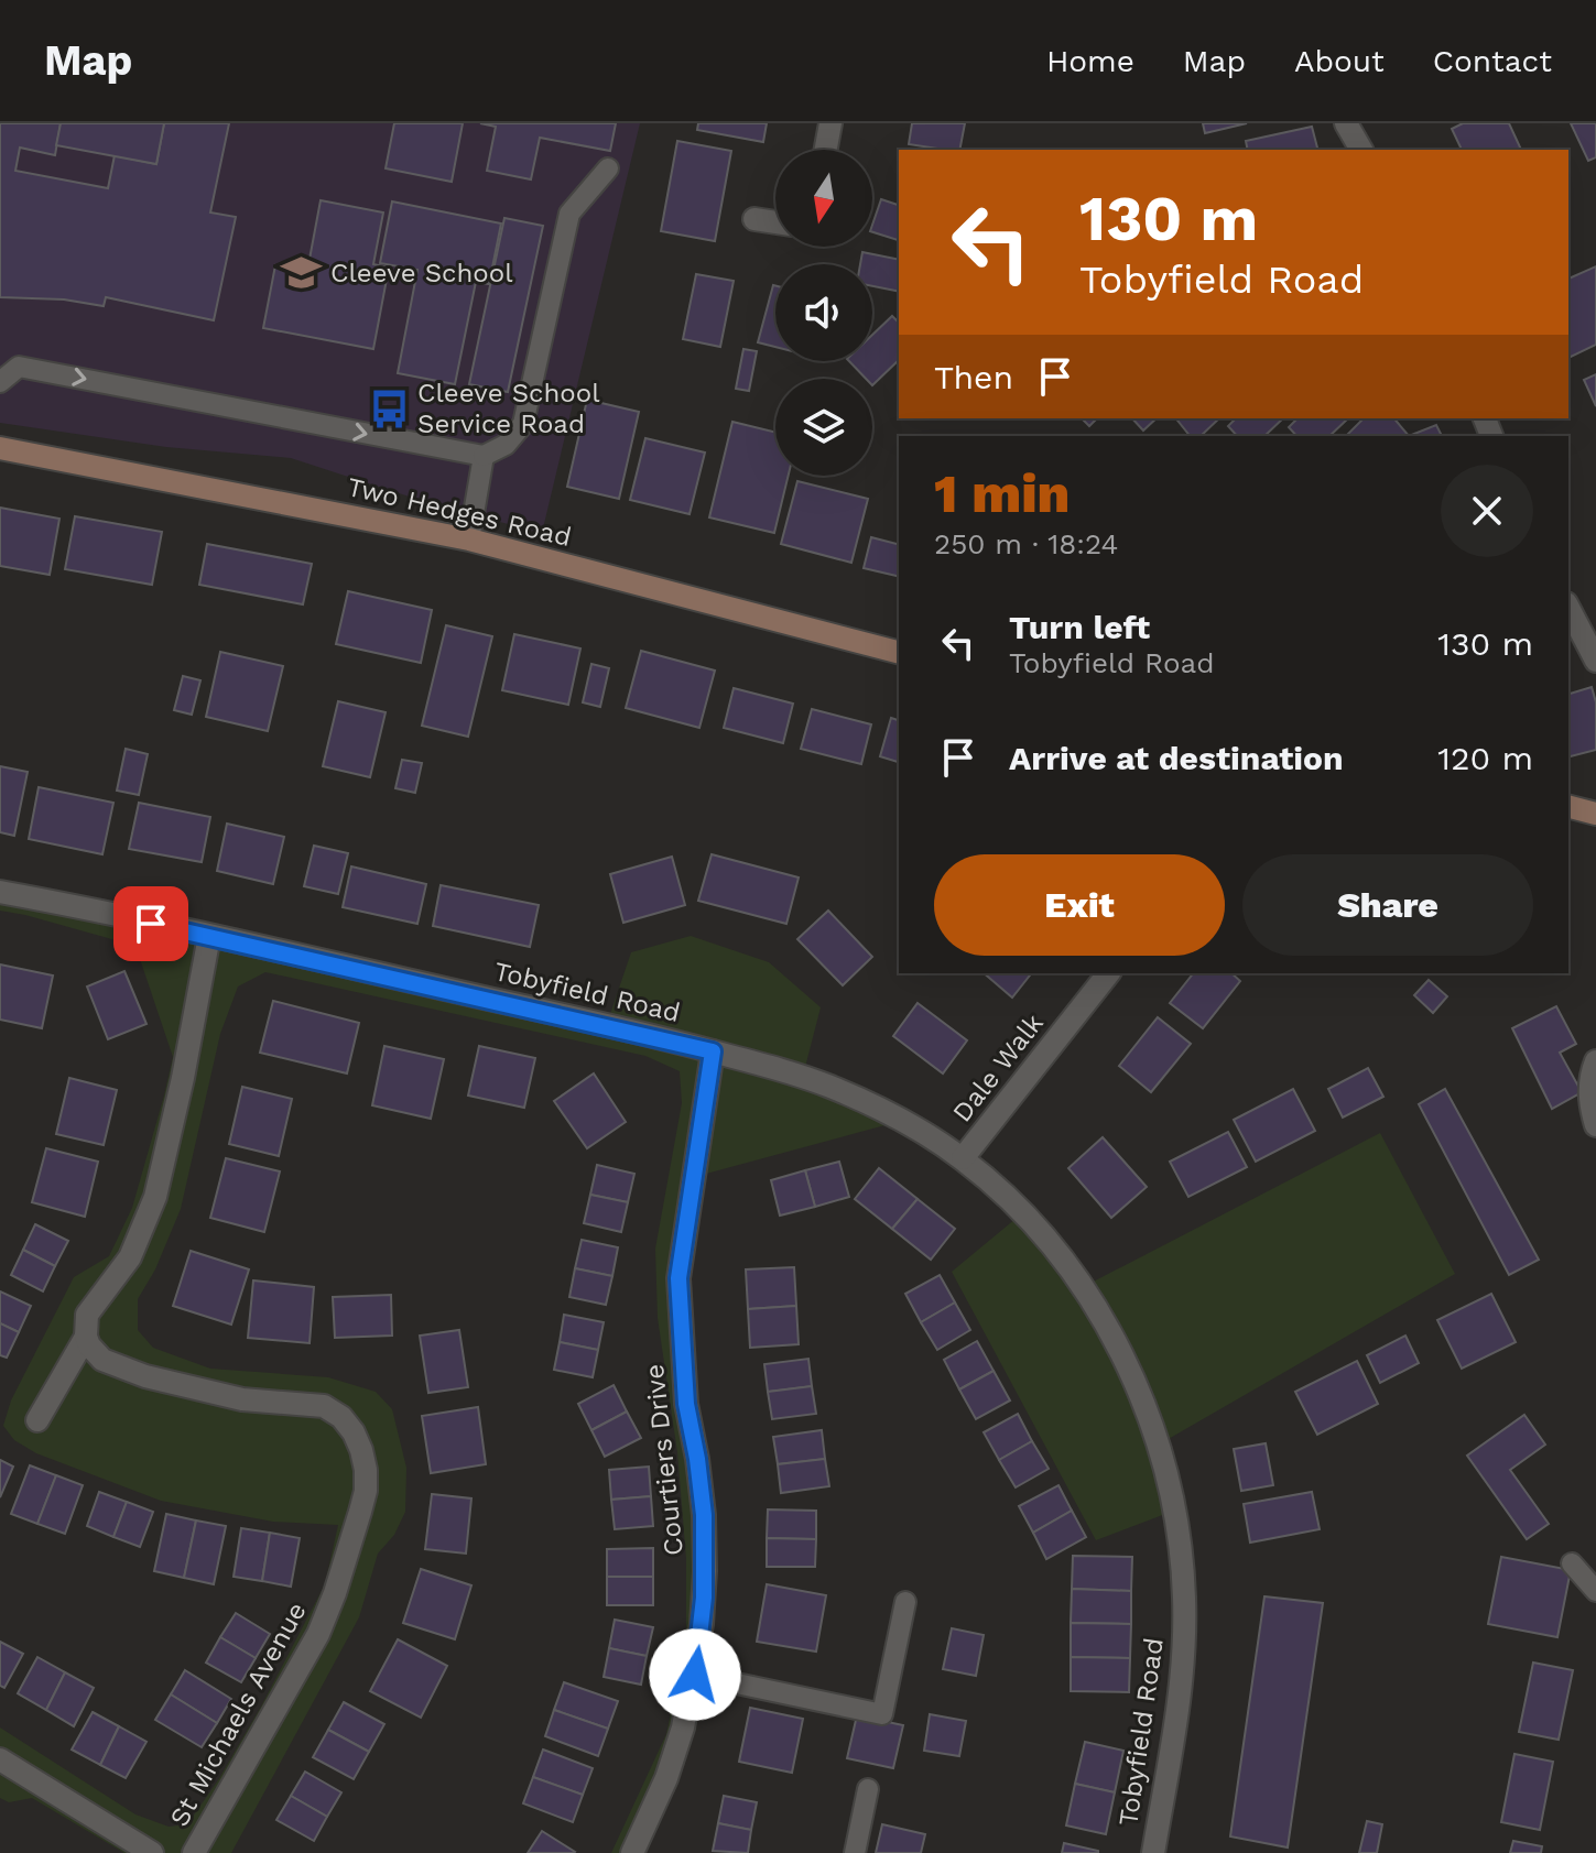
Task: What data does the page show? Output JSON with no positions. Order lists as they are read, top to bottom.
{
  "streets": {
    "street": [
      "Two Hedges Road",
      "Tobyfield Road",
      "Dale Walk",
      "Courtiers Drive",
      "St Michaels Avenue"
    ]
  },
  "crossings": [
    ["Tobyfield Road", "Dale Walk"],
    ["Tobyfield Road", "Courtiers Drive"]
  ],
  "places": {
    "school or university": ["Cleeve School"],
    "bus stop": ["Cleeve School Service Road"]
  },
  "north": "bottom",
  "page": {
    "header": "Map",
    "nav": [
      "Home",
      "Map",
      "About",
      "Contact"
    ],
    "turn": ["130 m", "Tobyfield Road"],
    "then": "Then",
    "heading": ["1 min", "250 m · 18:24"],
    "list": [
      {
        "name": "Turn left",
        "note": "Tobyfield Road",
        "value": "130 m"
      },
      {
        "name": "Arrive at destination",
        "value": "120 m"
      }
    ],
    "buttons": ["Exit", "Share"]
  }
}
